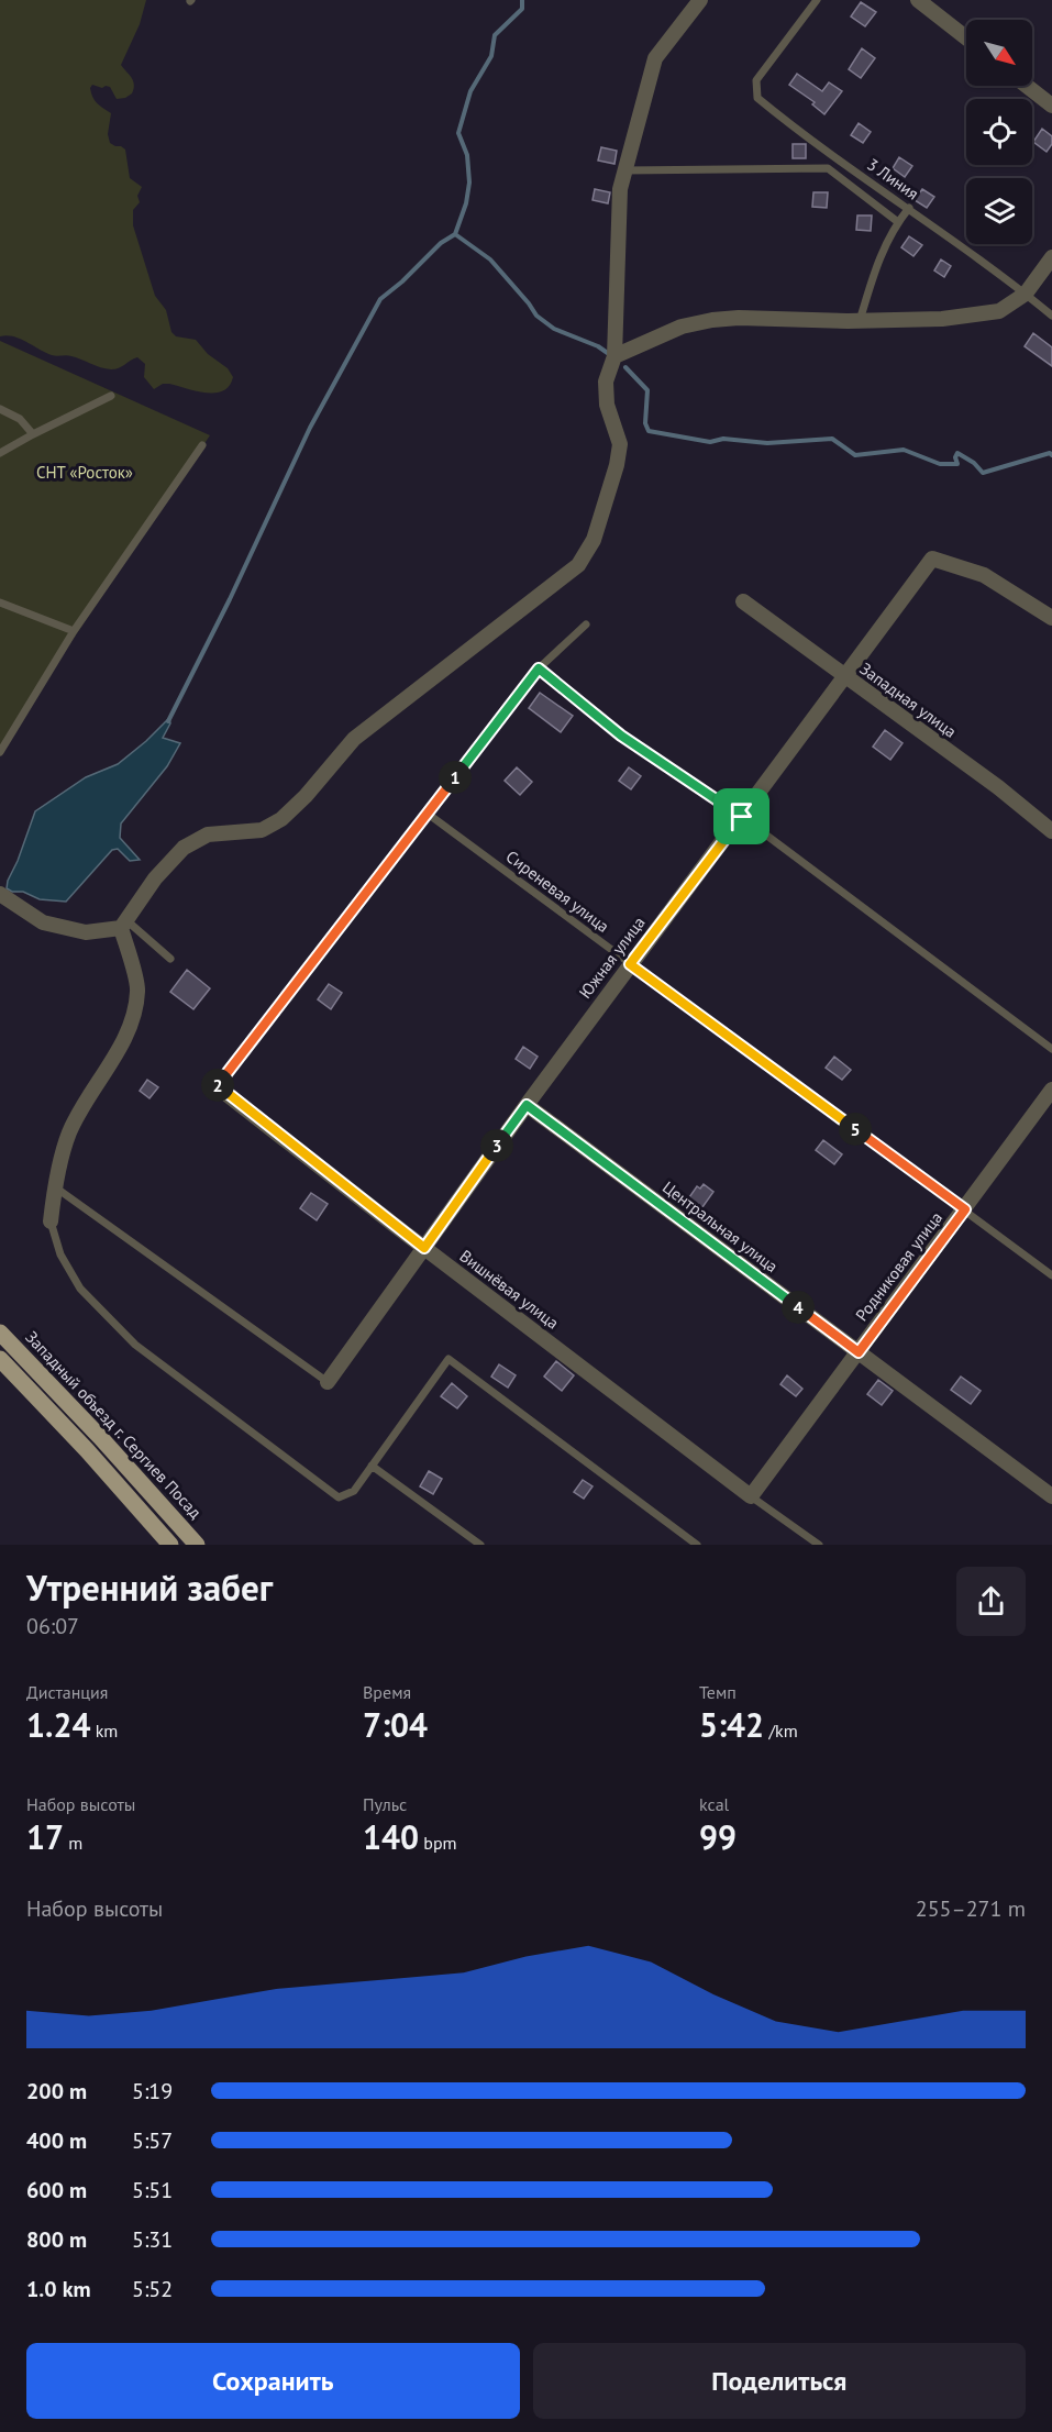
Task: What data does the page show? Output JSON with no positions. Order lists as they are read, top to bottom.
{
  "streets": {
    "main road": ["Западный объезд г. Сергиев Посад"],
    "street": [
      "Западная улица",
      "Южная улица",
      "Центральная улица",
      "Родниковая улица",
      "Вишнёвая улица"
    ],
    "lane": ["3 Линия", "Сиреневая улица"]
  },
  "crossings": [
    ["Западная улица", "Южная улица"],
    ["Сиреневая улица", "Южная улица"],
    ["Сиреневая улица", "Родниковая улица"],
    ["Южная улица", "Центральная улица"],
    ["Южная улица", "Вишнёвая улица"],
    ["Центральная улица", "Родниковая улица"],
    ["Родниковая улица", "Вишнёвая улица"]
  ],
  "parks": ["СНТ «Росток»"],
  "north": "bottom right",
  "page": {
    "pins": [
      "1",
      "2",
      "5",
      "3",
      "4"
    ],
    "heading": ["Утренний забег", "06:07"],
    "stats": [
      ["Дистанция", "1.24 km"],
      ["Время", "7:04"],
      ["Темп", "5:42 /km"],
      ["Набор высоты", "17 m"],
      ["Пульс", "140 bpm"],
      ["kcal", "99"]
    ],
    "chart": ["Набор высоты", "255–271 m"],
    "list": [
      {
        "name": "200 m",
        "note": "5:19"
      },
      {
        "name": "400 m",
        "note": "5:57"
      },
      {
        "name": "600 m",
        "note": "5:51"
      },
      {
        "name": "800 m",
        "note": "5:31"
      },
      {
        "name": "1.0 km",
        "note": "5:52"
      }
    ],
    "buttons": ["Сохранить", "Поделиться"]
  }
}
